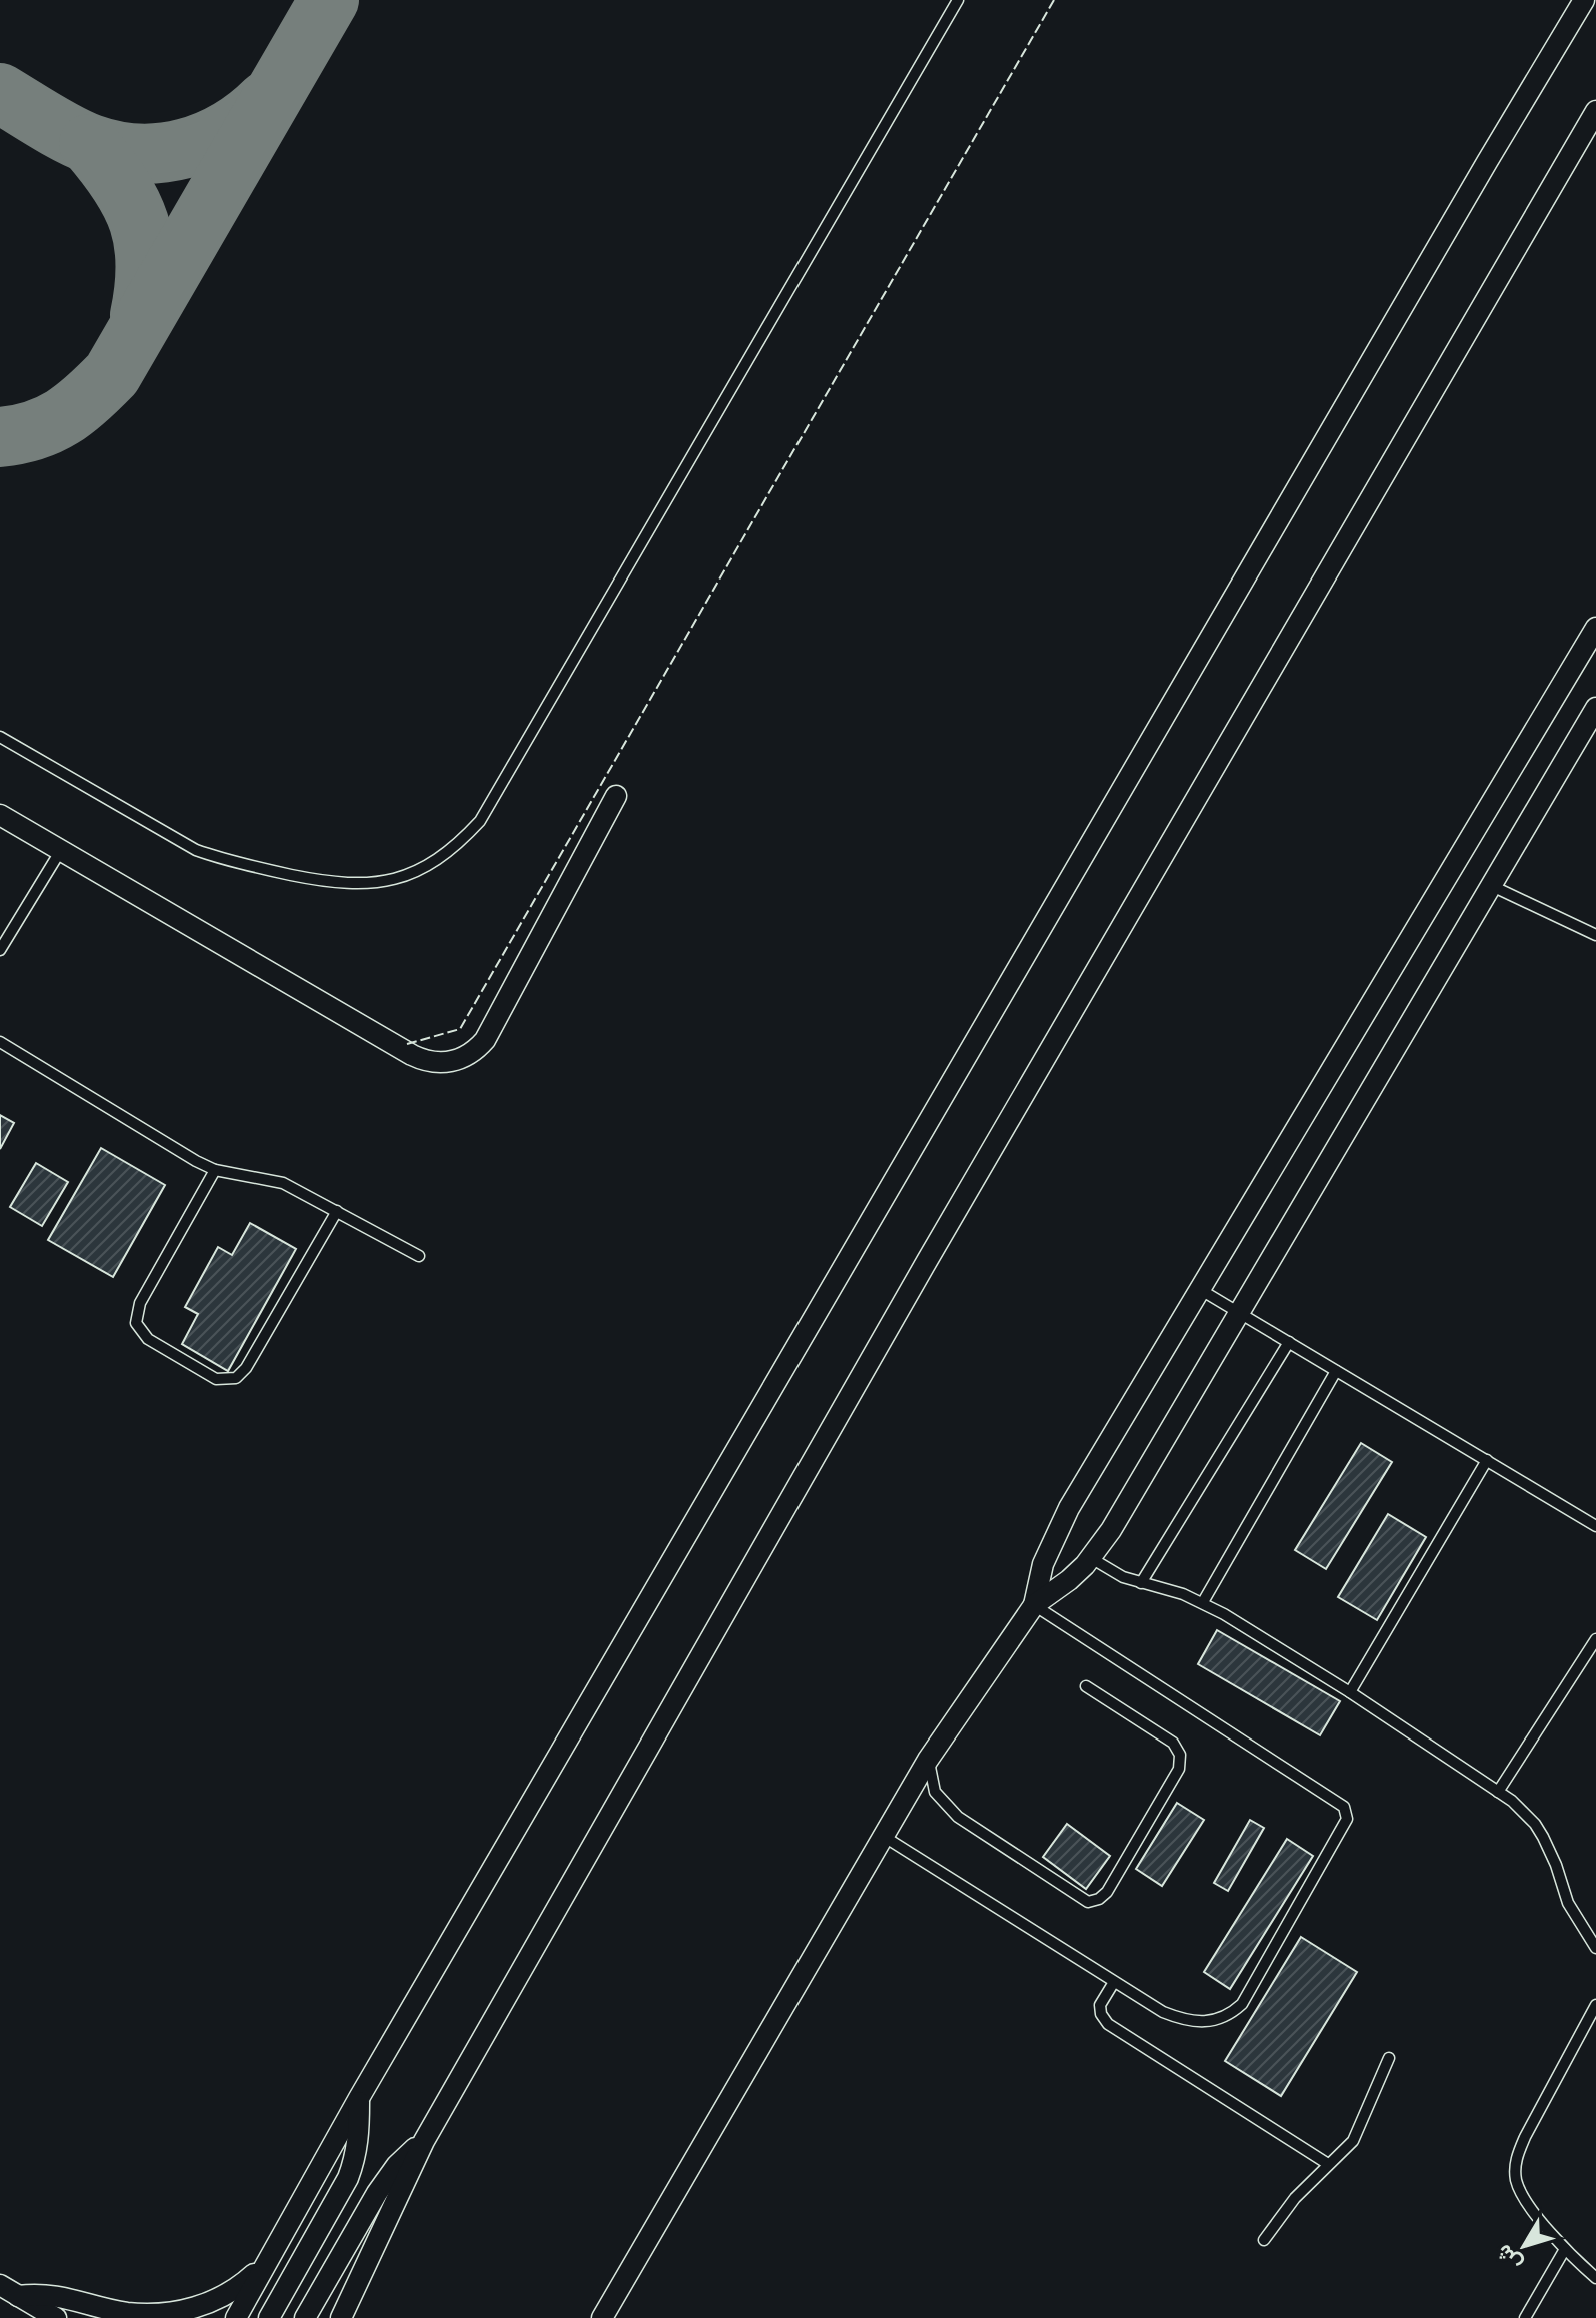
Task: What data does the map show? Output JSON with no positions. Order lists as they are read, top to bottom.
{
  "north": "bottom left"
}
